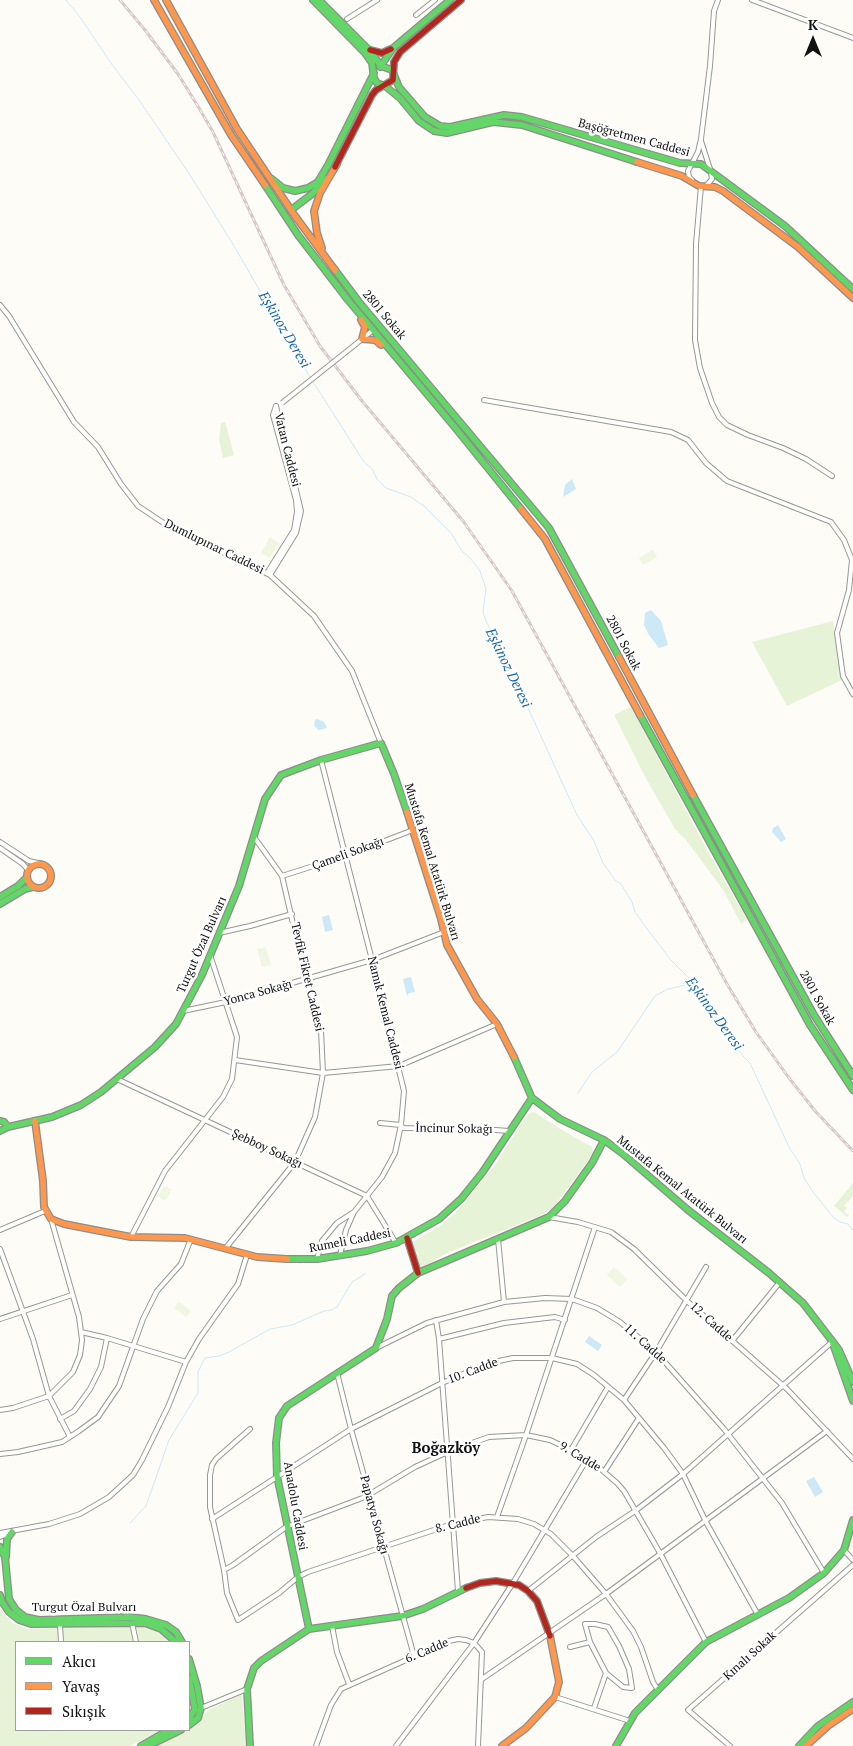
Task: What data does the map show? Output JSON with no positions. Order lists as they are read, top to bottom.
{
  "streets": {
    "street": [
      "Başöğretmen Caddesi",
      "2801 Sokak",
      "Vatan Caddesi",
      "Dumlupınar Caddesi",
      "Çameli Sokağı",
      "Mustafa Kemal Atatürk Bulvarı",
      "Turgut Özal Bulvarı",
      "Tevfik Fikret Caddesi",
      "Yonca Sokağı",
      "Namık Kemal Caddesi",
      "İncinur Sokağı",
      "Şebboy Sokağı",
      "Rumeli Caddesi",
      "12. Cadde",
      "11. Cadde",
      "10. Cadde",
      "9. Cadde",
      "Anadolu Caddesi",
      "Papatya Sokağı",
      "8. Cadde",
      "6. Cadde",
      "Kınalı Sokak"
    ]
  },
  "crossings": [
    ["Vatan Caddesi", "Dumlupınar Caddesi"],
    ["Dumlupınar Caddesi", "Mustafa Kemal Atatürk Bulvarı"],
    ["Çameli Sokağı", "Mustafa Kemal Atatürk Bulvarı"],
    ["Çameli Sokağı", "Tevfik Fikret Caddesi"],
    ["Çameli Sokağı", "Namık Kemal Caddesi"],
    ["Mustafa Kemal Atatürk Bulvarı", "Turgut Özal Bulvarı"],
    ["Mustafa Kemal Atatürk Bulvarı", "Yonca Sokağı"],
    ["Mustafa Kemal Atatürk Bulvarı", "Rumeli Caddesi"],
    ["Turgut Özal Bulvarı", "Tevfik Fikret Caddesi"],
    ["Turgut Özal Bulvarı", "Yonca Sokağı"],
    ["Turgut Özal Bulvarı", "Namık Kemal Caddesi"],
    ["Turgut Özal Bulvarı", "Şebboy Sokağı"],
    ["Tevfik Fikret Caddesi", "Yonca Sokağı"],
    ["Tevfik Fikret Caddesi", "Şebboy Sokağı"],
    ["Tevfik Fikret Caddesi", "Rumeli Caddesi"],
    ["Yonca Sokağı", "Namık Kemal Caddesi"],
    ["Namık Kemal Caddesi", "İncinur Sokağı"],
    ["Namık Kemal Caddesi", "Şebboy Sokağı"],
    ["Namık Kemal Caddesi", "Rumeli Caddesi"],
    ["İncinur Sokağı", "Rumeli Caddesi"],
    ["11. Cadde", "Anadolu Caddesi"],
    ["10. Cadde", "Anadolu Caddesi"],
    ["10. Cadde", "Papatya Sokağı"],
    ["9. Cadde", "Anadolu Caddesi"],
    ["9. Cadde", "Papatya Sokağı"],
    ["9. Cadde", "8. Cadde"],
    ["Anadolu Caddesi", "Papatya Sokağı"],
    ["Anadolu Caddesi", "8. Cadde"],
    ["Papatya Sokağı", "8. Cadde"],
    ["Papatya Sokağı", "6. Cadde"]
  ],
  "districts": ["Boğazköy"],
  "water": ["Eşkinoz Deresi"],
  "legend": ["Akıcı", "Yavaş", "Sıkışık"],
  "north": "top"
}
